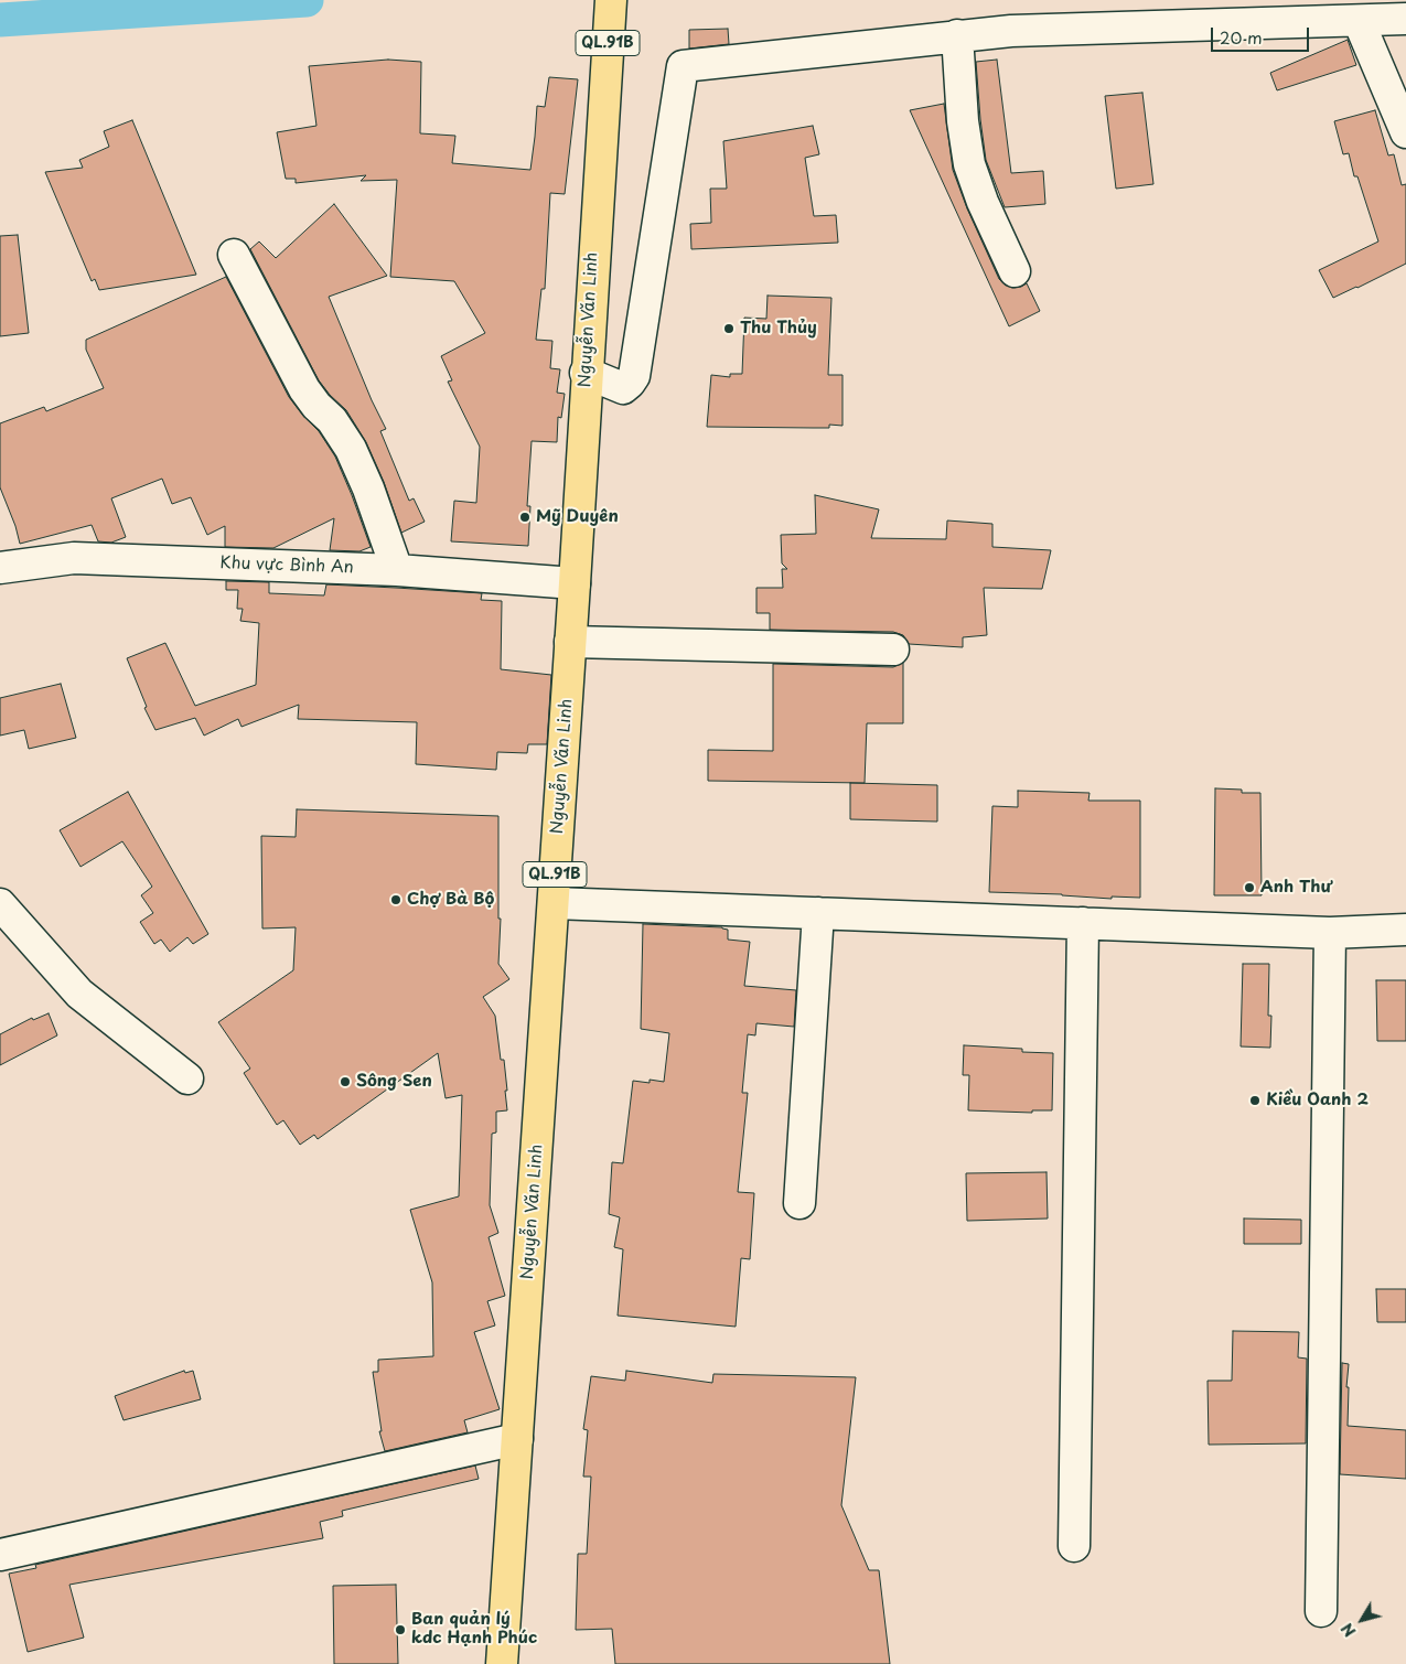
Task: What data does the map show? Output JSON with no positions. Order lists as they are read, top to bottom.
{
  "streets": {
    "highway": ["QL.91B", "Nguyễn Văn Linh"],
    "street": ["Khu vực Bình An"]
  },
  "crossings": [
    ["Nguyễn Văn Linh", "Khu vực Bình An"]
  ],
  "places": [
    "Thu Thủy",
    "Mỹ Duyên",
    "Anh Thư",
    "Chợ Bà Bộ",
    "Sông Sen",
    "Kiều Oanh 2",
    "Ban quản lý kdc Hạnh Phúc"
  ],
  "scale_bar": "20 m",
  "north": "bottom left"
}
